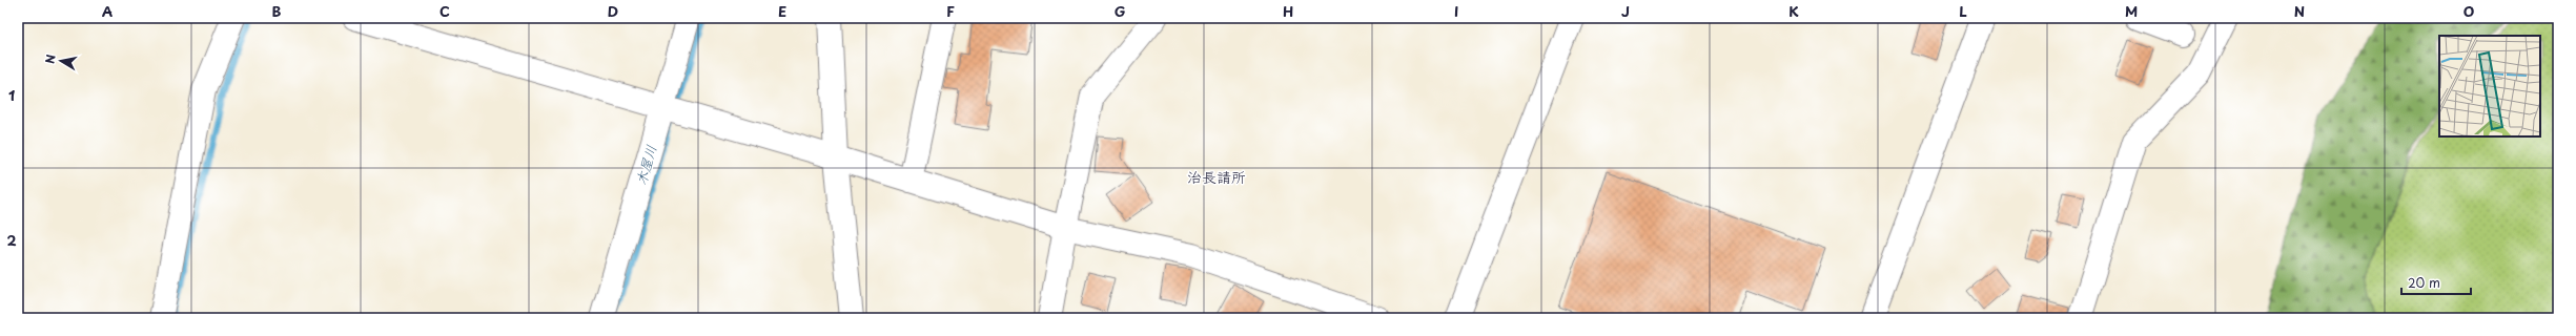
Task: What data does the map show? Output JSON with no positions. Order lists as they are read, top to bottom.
{
  "districts": ["治長請所"],
  "water": ["木屋川"],
  "scale_bar": "20 m",
  "north": "left",
  "grid": {
    "columns": [
      "A",
      "B",
      "C",
      "D",
      "E",
      "F",
      "G",
      "H",
      "I",
      "J",
      "K",
      "L",
      "M",
      "N",
      "O"
    ],
    "rows": ["1", "2"]
  }
}
